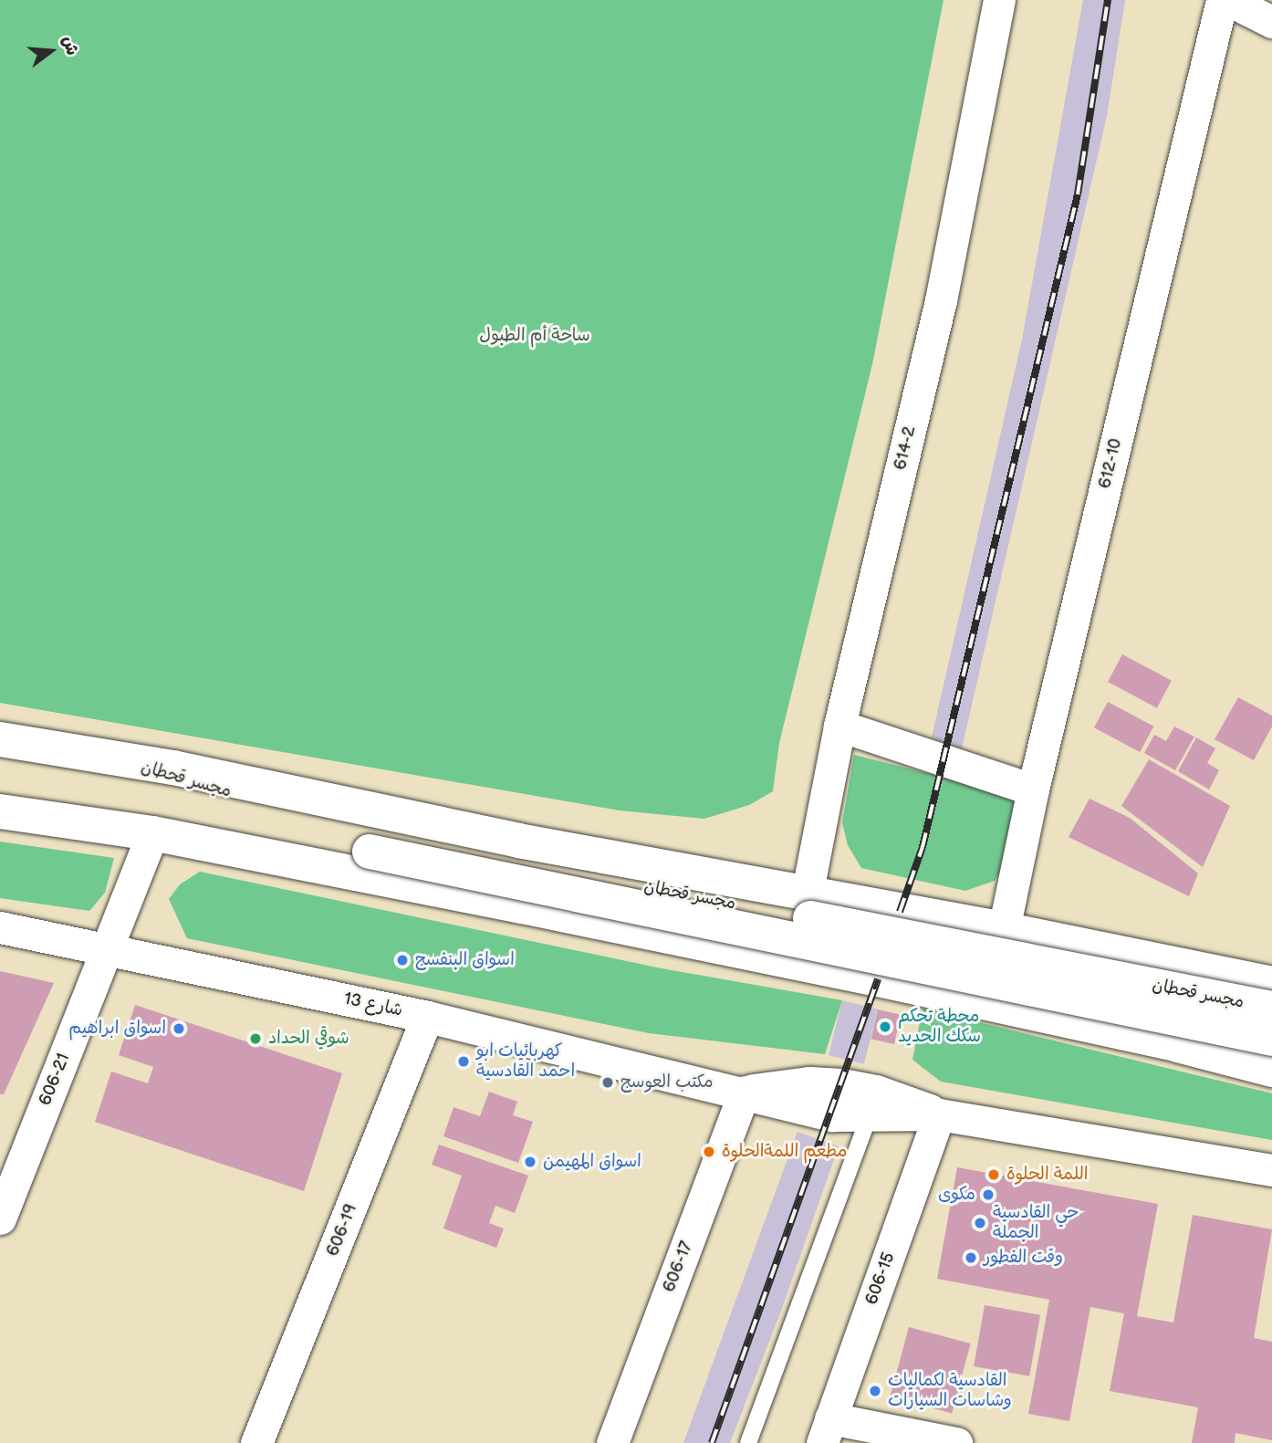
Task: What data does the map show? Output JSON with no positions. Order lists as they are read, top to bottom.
{
  "streets": {
    "main road": ["مجسر قحطان"],
    "street": [
      "614-2",
      "612-10",
      "شارع 13",
      "606-21",
      "606-19",
      "606-17",
      "606-15"
    ]
  },
  "crossings": [
    ["شارع 13", "606-21"],
    ["شارع 13", "606-19"],
    ["شارع 13", "606-17"],
    ["شارع 13", "606-15"]
  ],
  "parks": ["ساحة أم الطبول"],
  "places": [
    "اسواق البنفسج",
    "محطة تحكم سكك الحديد",
    "اسواق ابراهيم",
    "شوقي الحداد",
    "كهربائيات ابو احمد القادسية",
    "مكتب العوسج",
    "مطعم اللمةالحلوة",
    "اسواق المهيمن",
    "اللمة الحلوة",
    "مكوى",
    "حي القادسية الجملة",
    "وقت الفطور",
    "القادسية لكماليات وشاسات السيارات"
  ],
  "north": "right"
}
